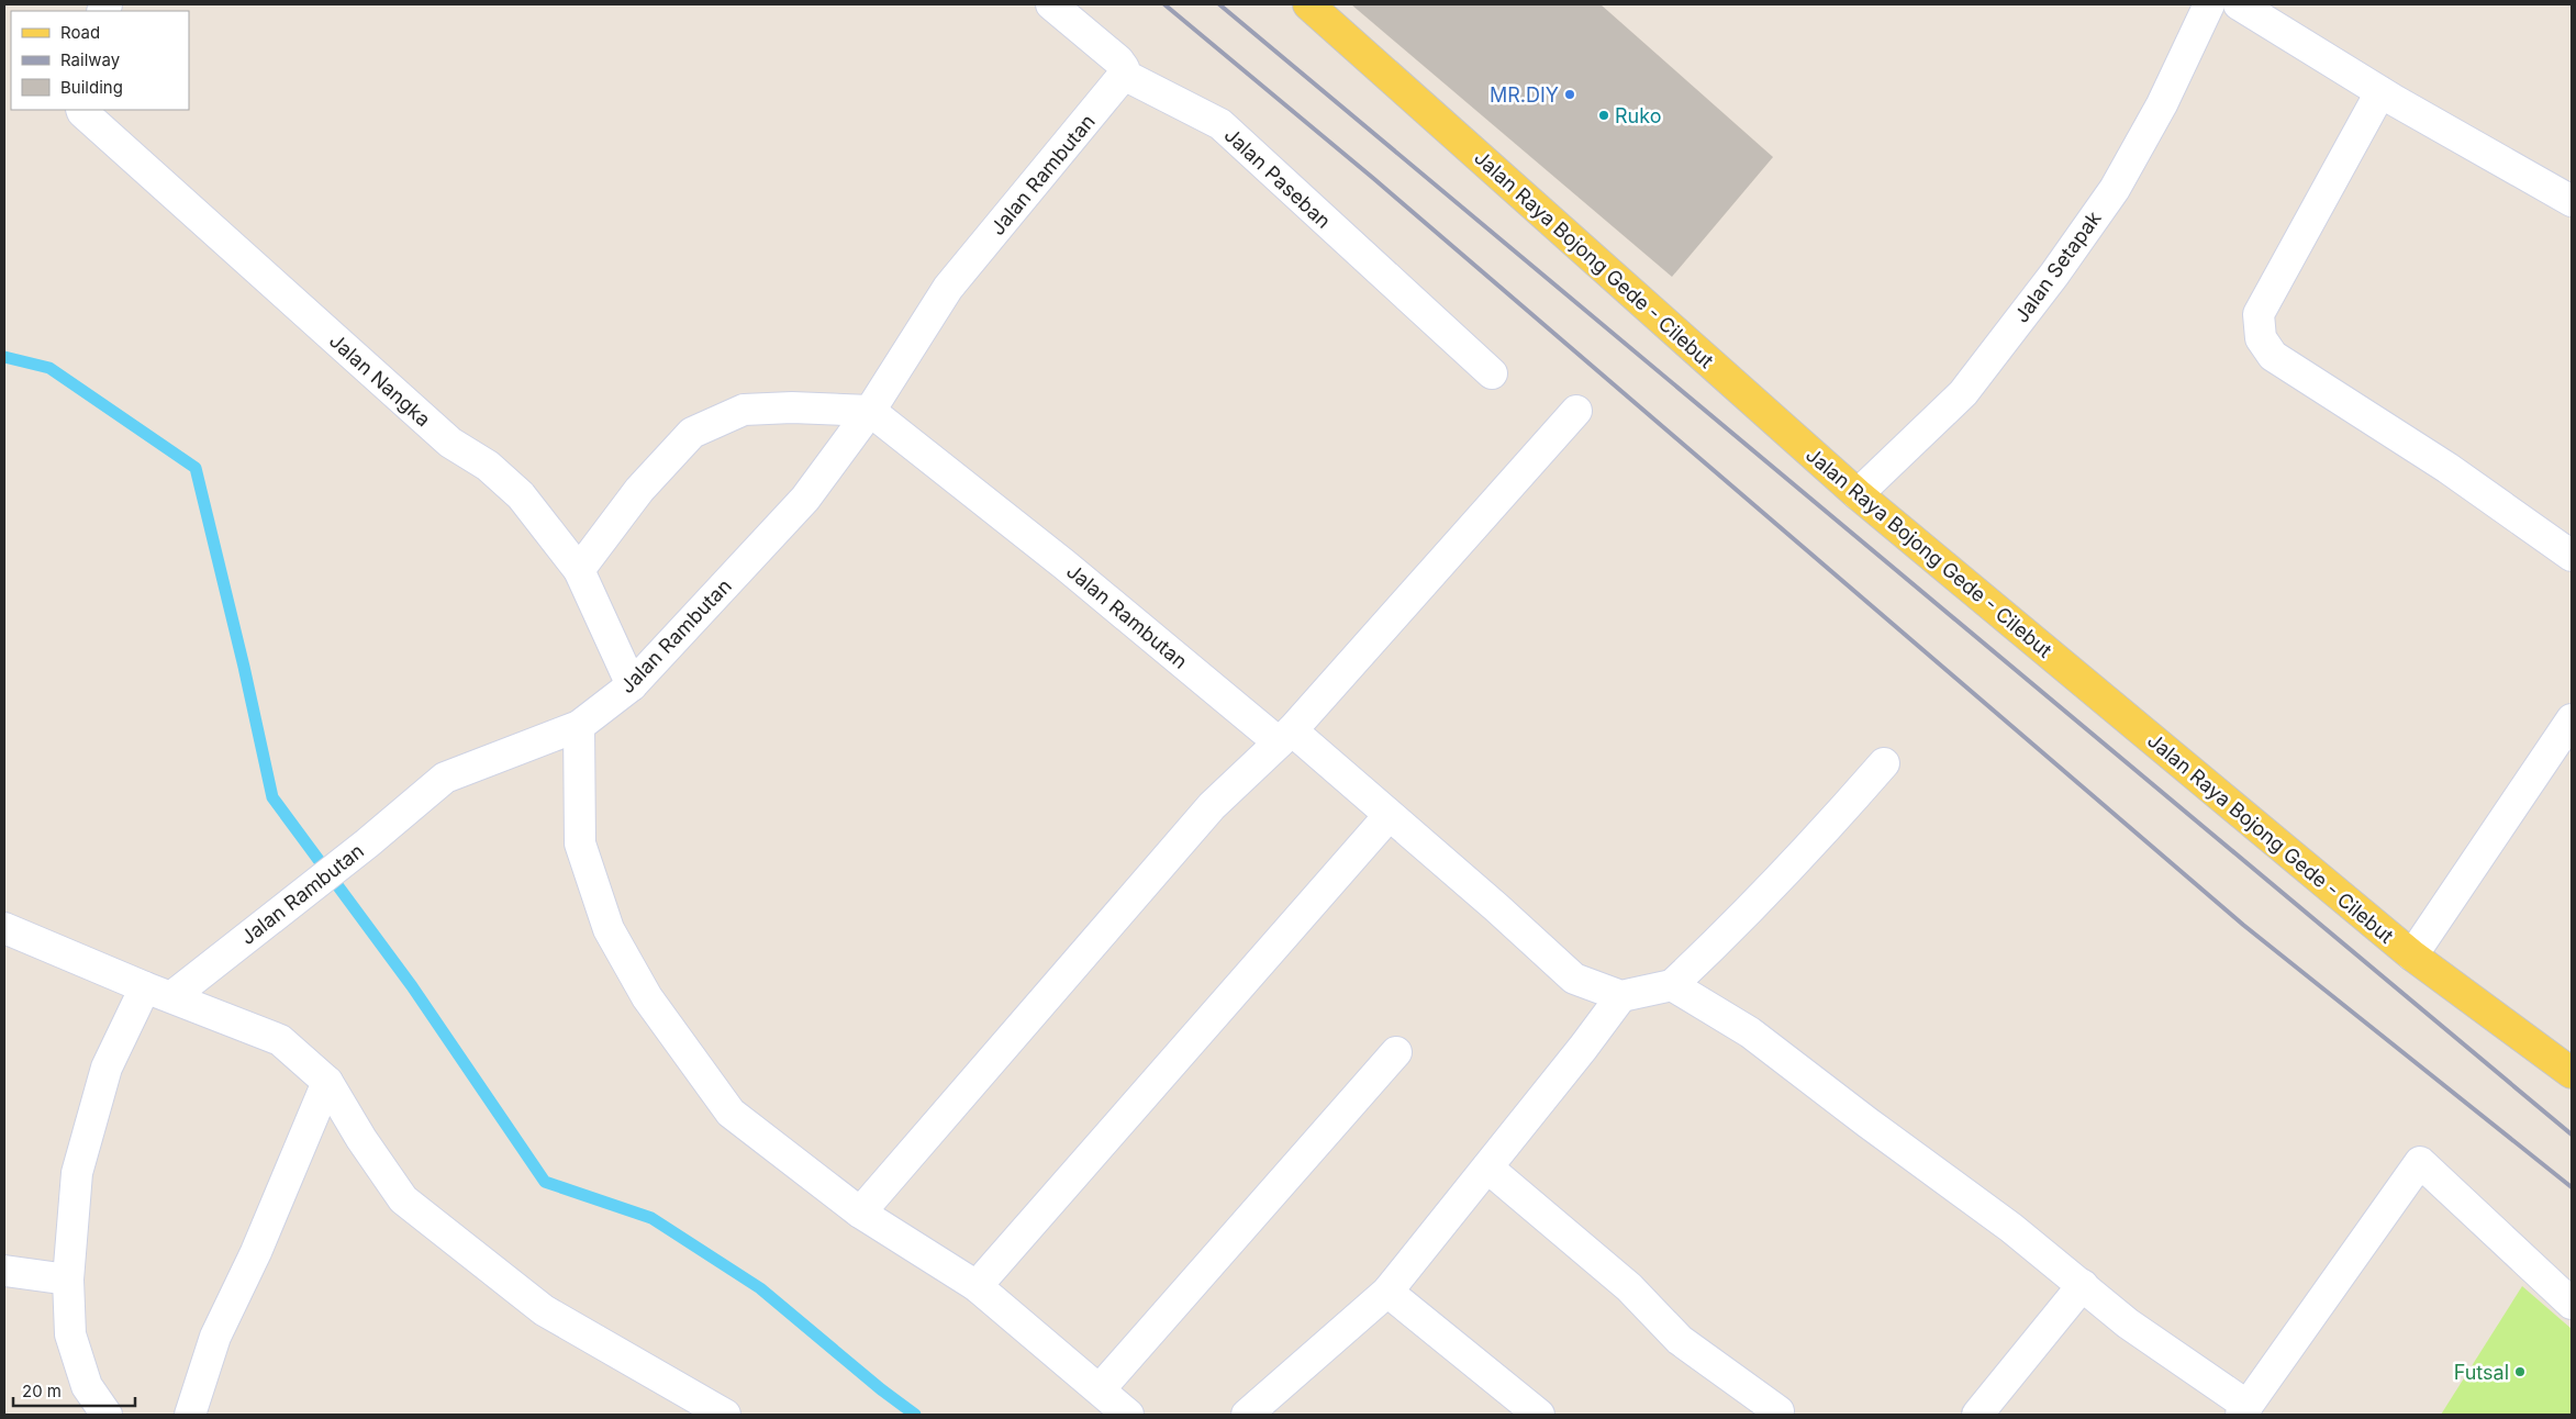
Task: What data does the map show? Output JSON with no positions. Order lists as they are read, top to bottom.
{
  "streets": {
    "main road": ["Jalan Raya Bojong Gede - Cilebut"],
    "street": [
      "Jalan Rambutan",
      "Jalan Paseban",
      "Jalan Setapak",
      "Jalan Nangka"
    ]
  },
  "crossings": [
    ["Jalan Rambutan", "Jalan Paseban"],
    ["Jalan Rambutan", "Jalan Nangka"],
    ["Jalan Raya Bojong Gede - Cilebut", "Jalan Setapak"]
  ],
  "places": ["MR.DIY", "Ruko", "Futsal"],
  "legend": ["Road", "Railway", "Building"],
  "scale_bar": "20 m"
}
